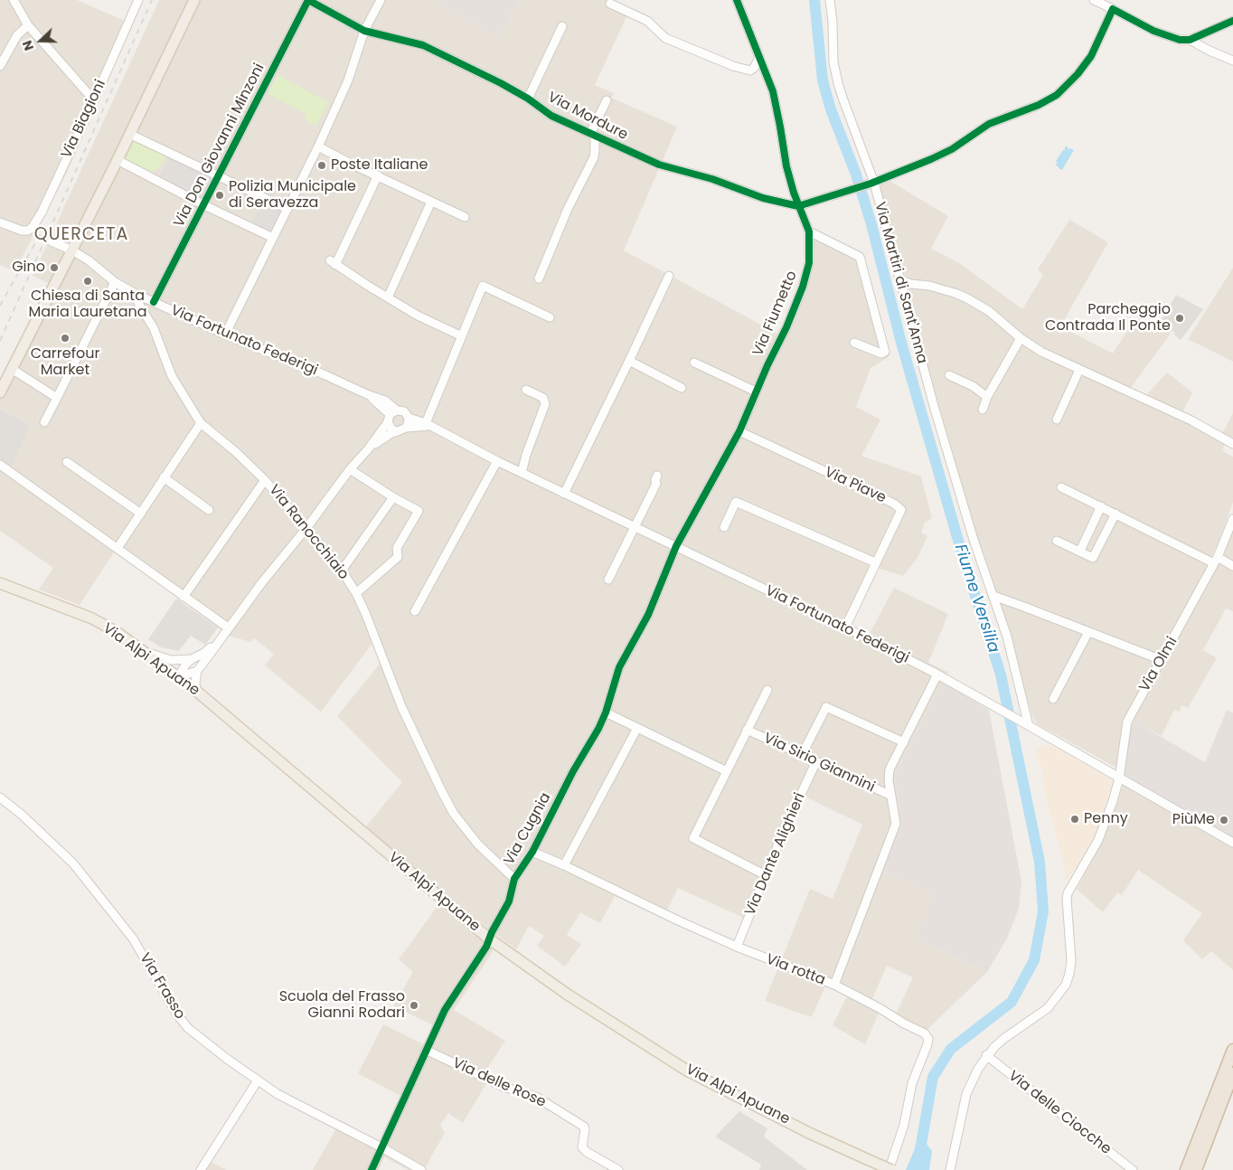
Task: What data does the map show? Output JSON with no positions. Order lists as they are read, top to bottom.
{
  "streets": {
    "main road": ["Via Alpi Apuane"],
    "street": [
      "Via Mordure",
      "Via Biagioni",
      "Via Don Giovanni Minzoni",
      "Via Martiri di Sant'Anna",
      "Via Fiumetto",
      "Via Fortunato Federigi",
      "Via Piave",
      "Via Ranocchiaio",
      "Via Olmi",
      "Via Sirio Giannini",
      "Via Cugnia",
      "Via Dante Alighieri",
      "Via rotta",
      "Via Frasso",
      "Via delle Rose",
      "Via delle Ciocche"
    ]
  },
  "crossings": [
    ["Via Mordure", "Via Don Giovanni Minzoni"],
    ["Via Mordure", "Via Fiumetto"],
    ["Via Don Giovanni Minzoni", "Via Fortunato Federigi"],
    ["Via Martiri di Sant'Anna", "Via Fortunato Federigi"],
    ["Via Fiumetto", "Via Fortunato Federigi"],
    ["Via Fiumetto", "Via Piave"],
    ["Via Fiumetto", "Via Cugnia"],
    ["Via Fortunato Federigi", "Via Piave"],
    ["Via Fortunato Federigi", "Via Ranocchiaio"],
    ["Via Fortunato Federigi", "Via Olmi"],
    ["Via Fortunato Federigi", "Via Cugnia"],
    ["Via Ranocchiaio", "Via Cugnia"],
    ["Via Alpi Apuane", "Via Cugnia"],
    ["Via Alpi Apuane", "Via rotta"],
    ["Via Sirio Giannini", "Via Dante Alighieri"],
    ["Via Cugnia", "Via rotta"],
    ["Via Cugnia", "Via Frasso"],
    ["Via Cugnia", "Via delle Rose"],
    ["Via Dante Alighieri", "Via rotta"]
  ],
  "districts": ["QUERCETA"],
  "water": ["Fiume Versilia"],
  "places": [
    "Poste Italiane",
    "Polizia Municipale di Seravezza",
    "Gino",
    "Chiesa di Santa Maria Lauretana",
    "Parcheggio Contrada Il Ponte",
    "Carrefour Market",
    "Penny",
    "PiùMe",
    "Scuola del Frasso Gianni Rodari"
  ],
  "north": "left"
}
